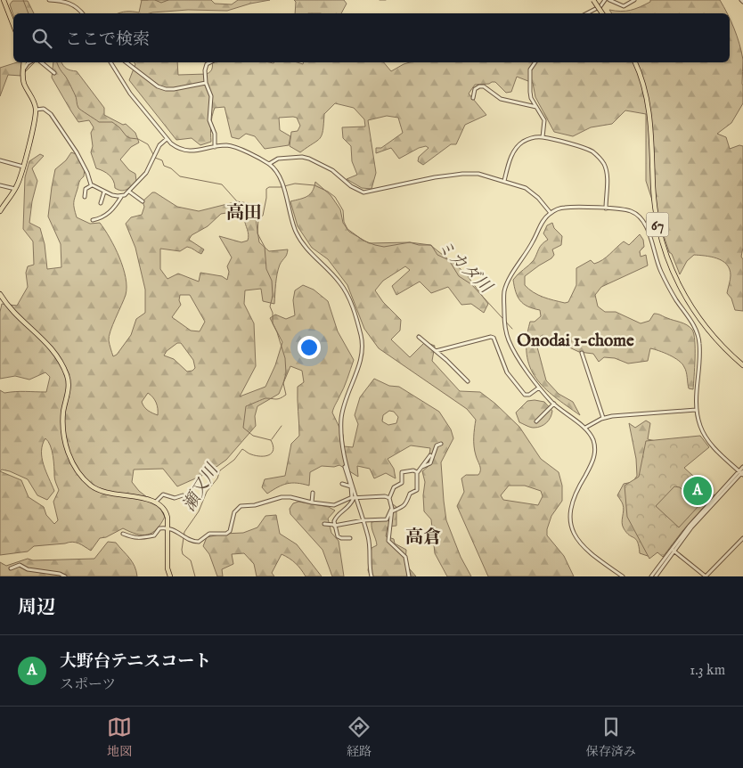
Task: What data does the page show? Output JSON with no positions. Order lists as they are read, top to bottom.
{
  "streets": {
    "main road": ["67"]
  },
  "districts": ["高田", "Onodai 1-chome", "高倉"],
  "water": ["ミカダ川", "瀬又川"],
  "page": {
    "search": "ここで検索",
    "pins": "A",
    "heading": "周辺",
    "list": [
      {
        "mark": "A",
        "name": "大野台テニスコート",
        "note": "スポーツ",
        "value": "1.3 km"
      }
    ],
    "nav": ["地図", "経路", "保存済み"]
  }
}
